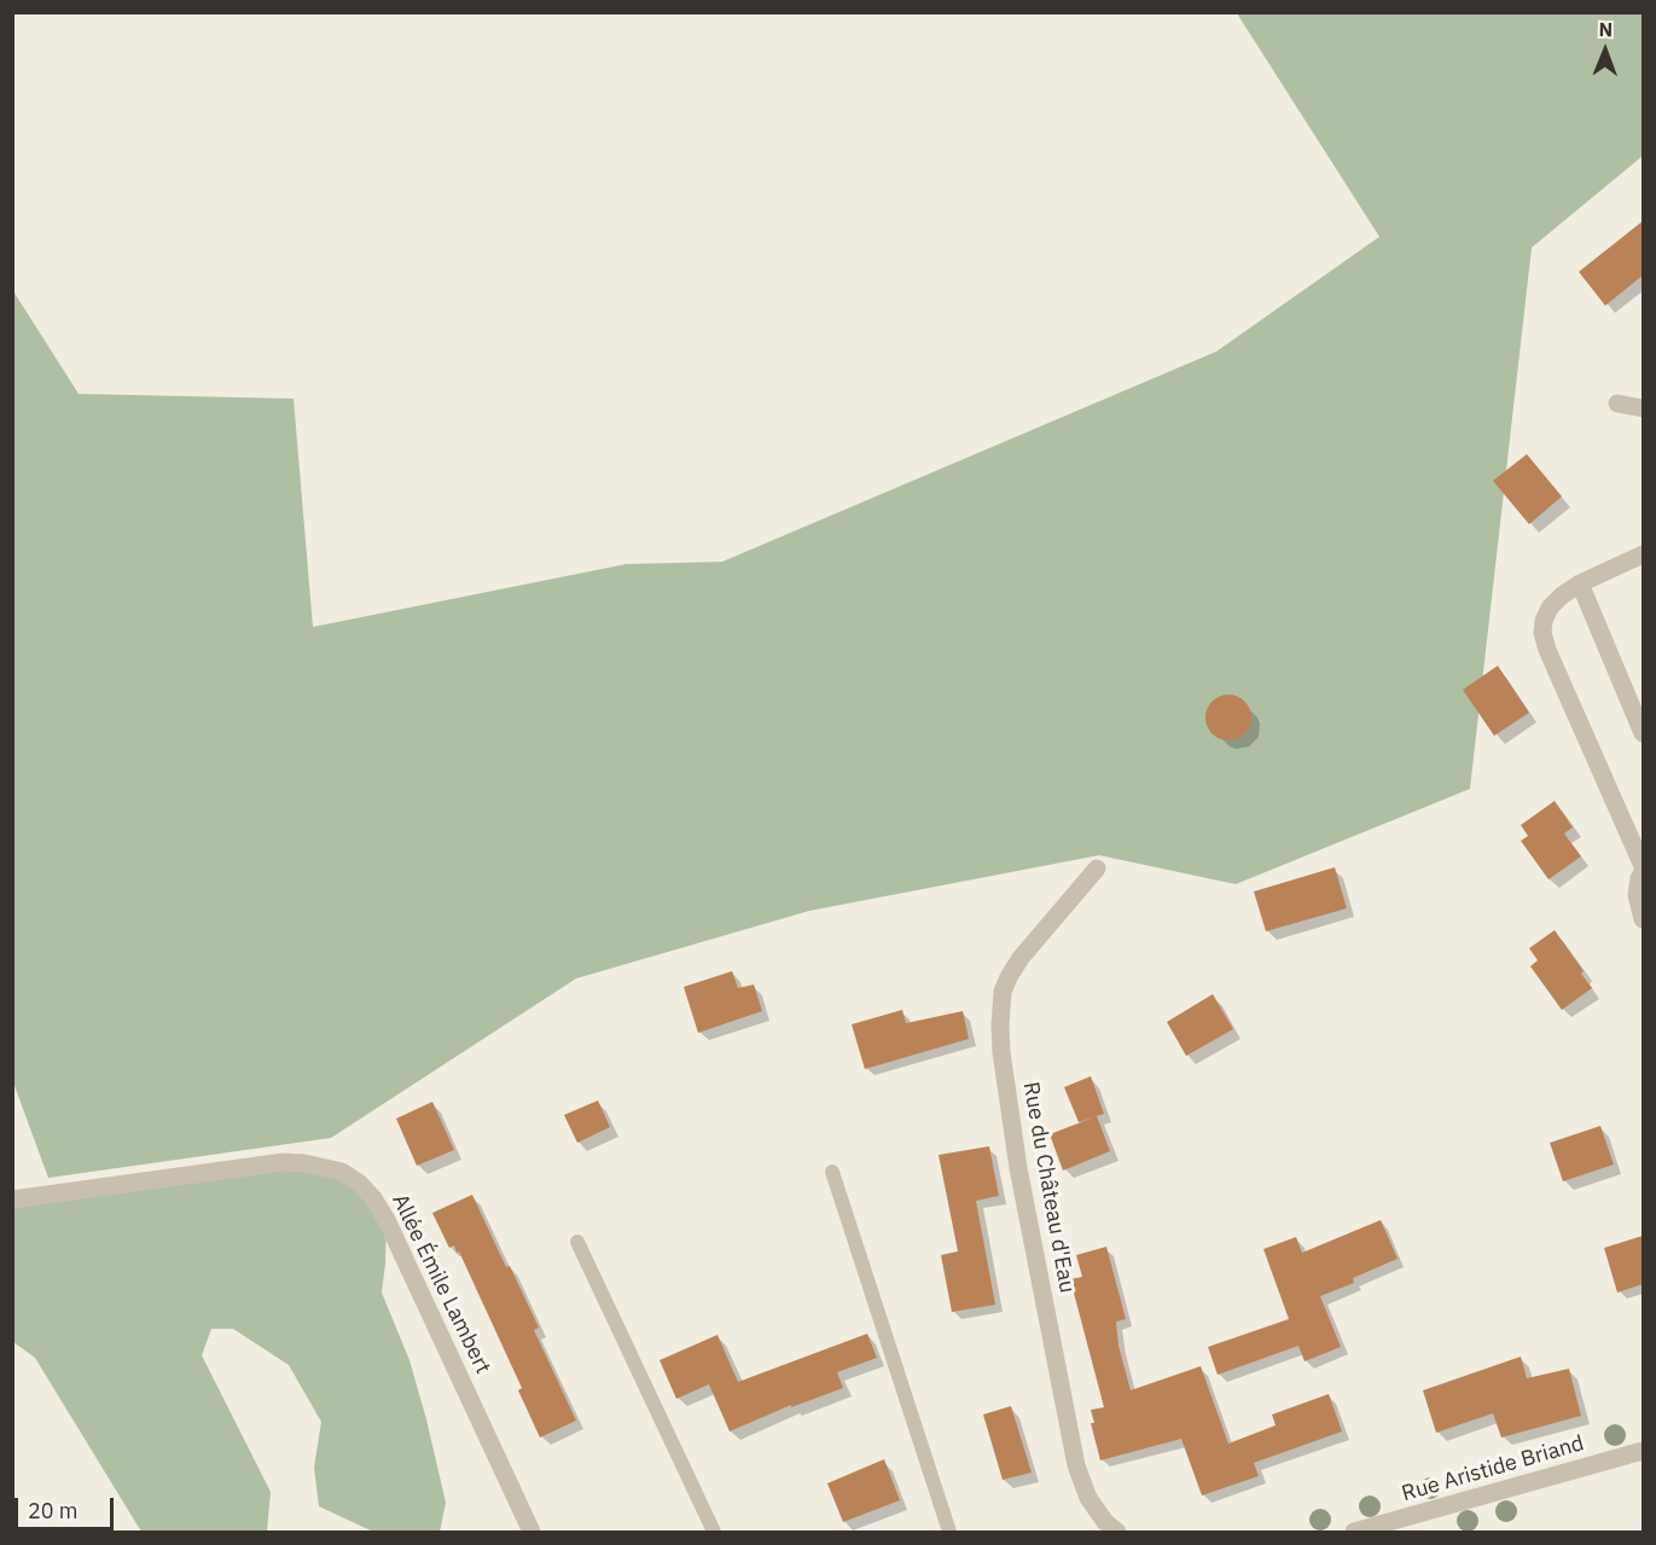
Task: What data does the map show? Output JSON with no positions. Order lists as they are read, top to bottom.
{
  "streets": {
    "street": ["Rue du Château d'Eau", "Allée Émile Lambert", "Rue Aristide Briand"]
  },
  "scale_bar": "20 m",
  "north": "top"
}
